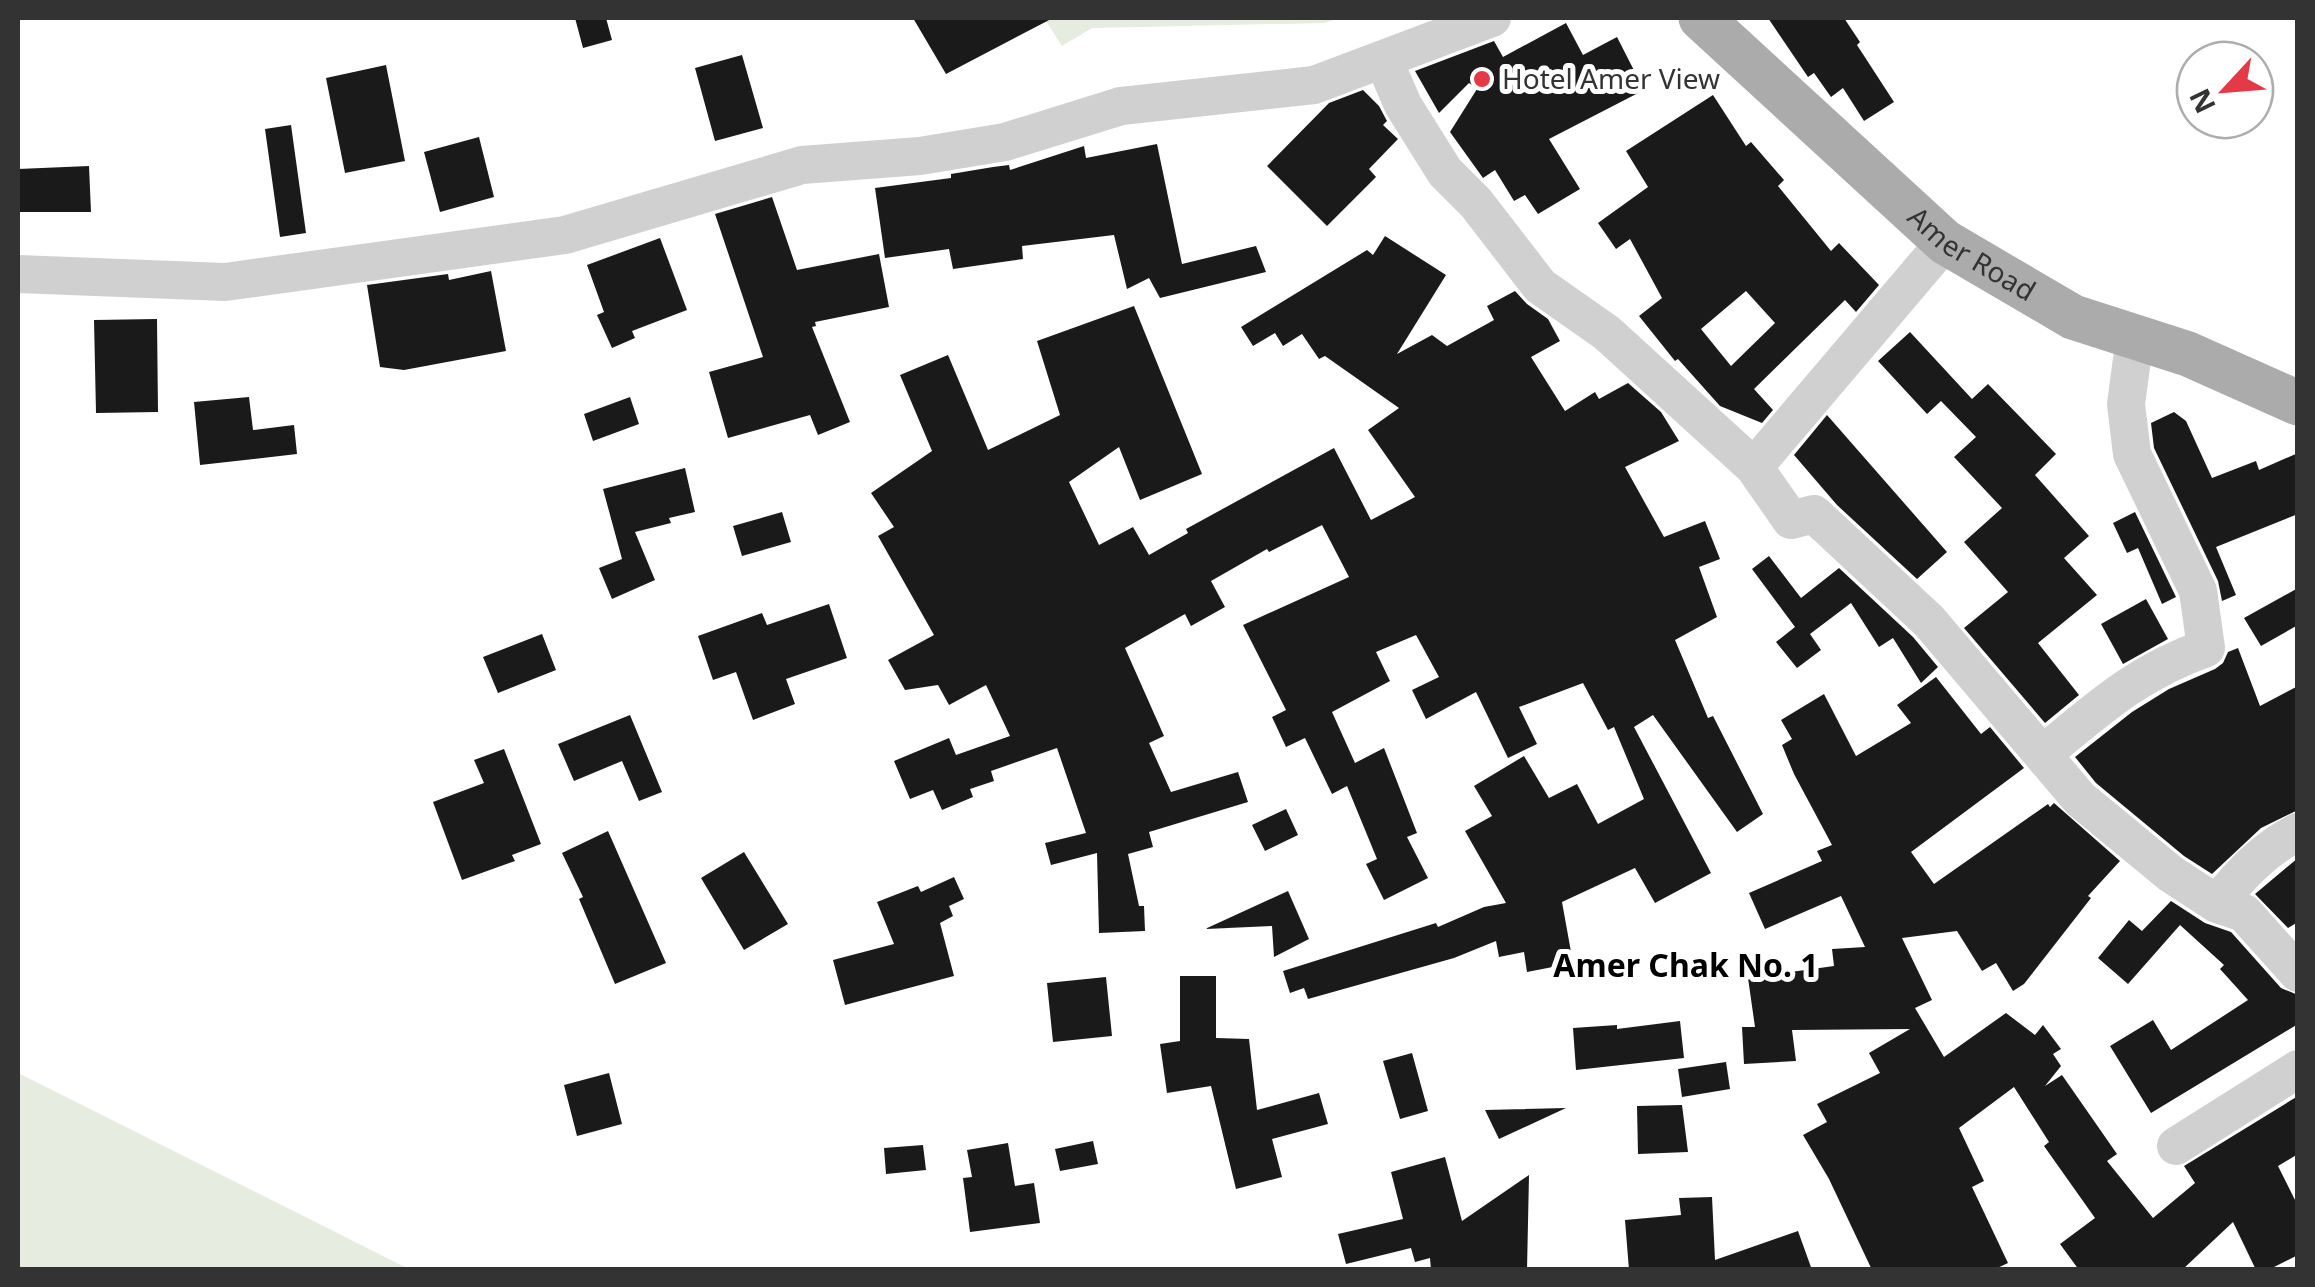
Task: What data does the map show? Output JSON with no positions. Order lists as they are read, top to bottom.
{
  "streets": {
    "main road": ["Amer Road"]
  },
  "districts": ["Amer Chak No. 1"],
  "places": ["Hotel Amer View"],
  "north": "bottom left"
}
